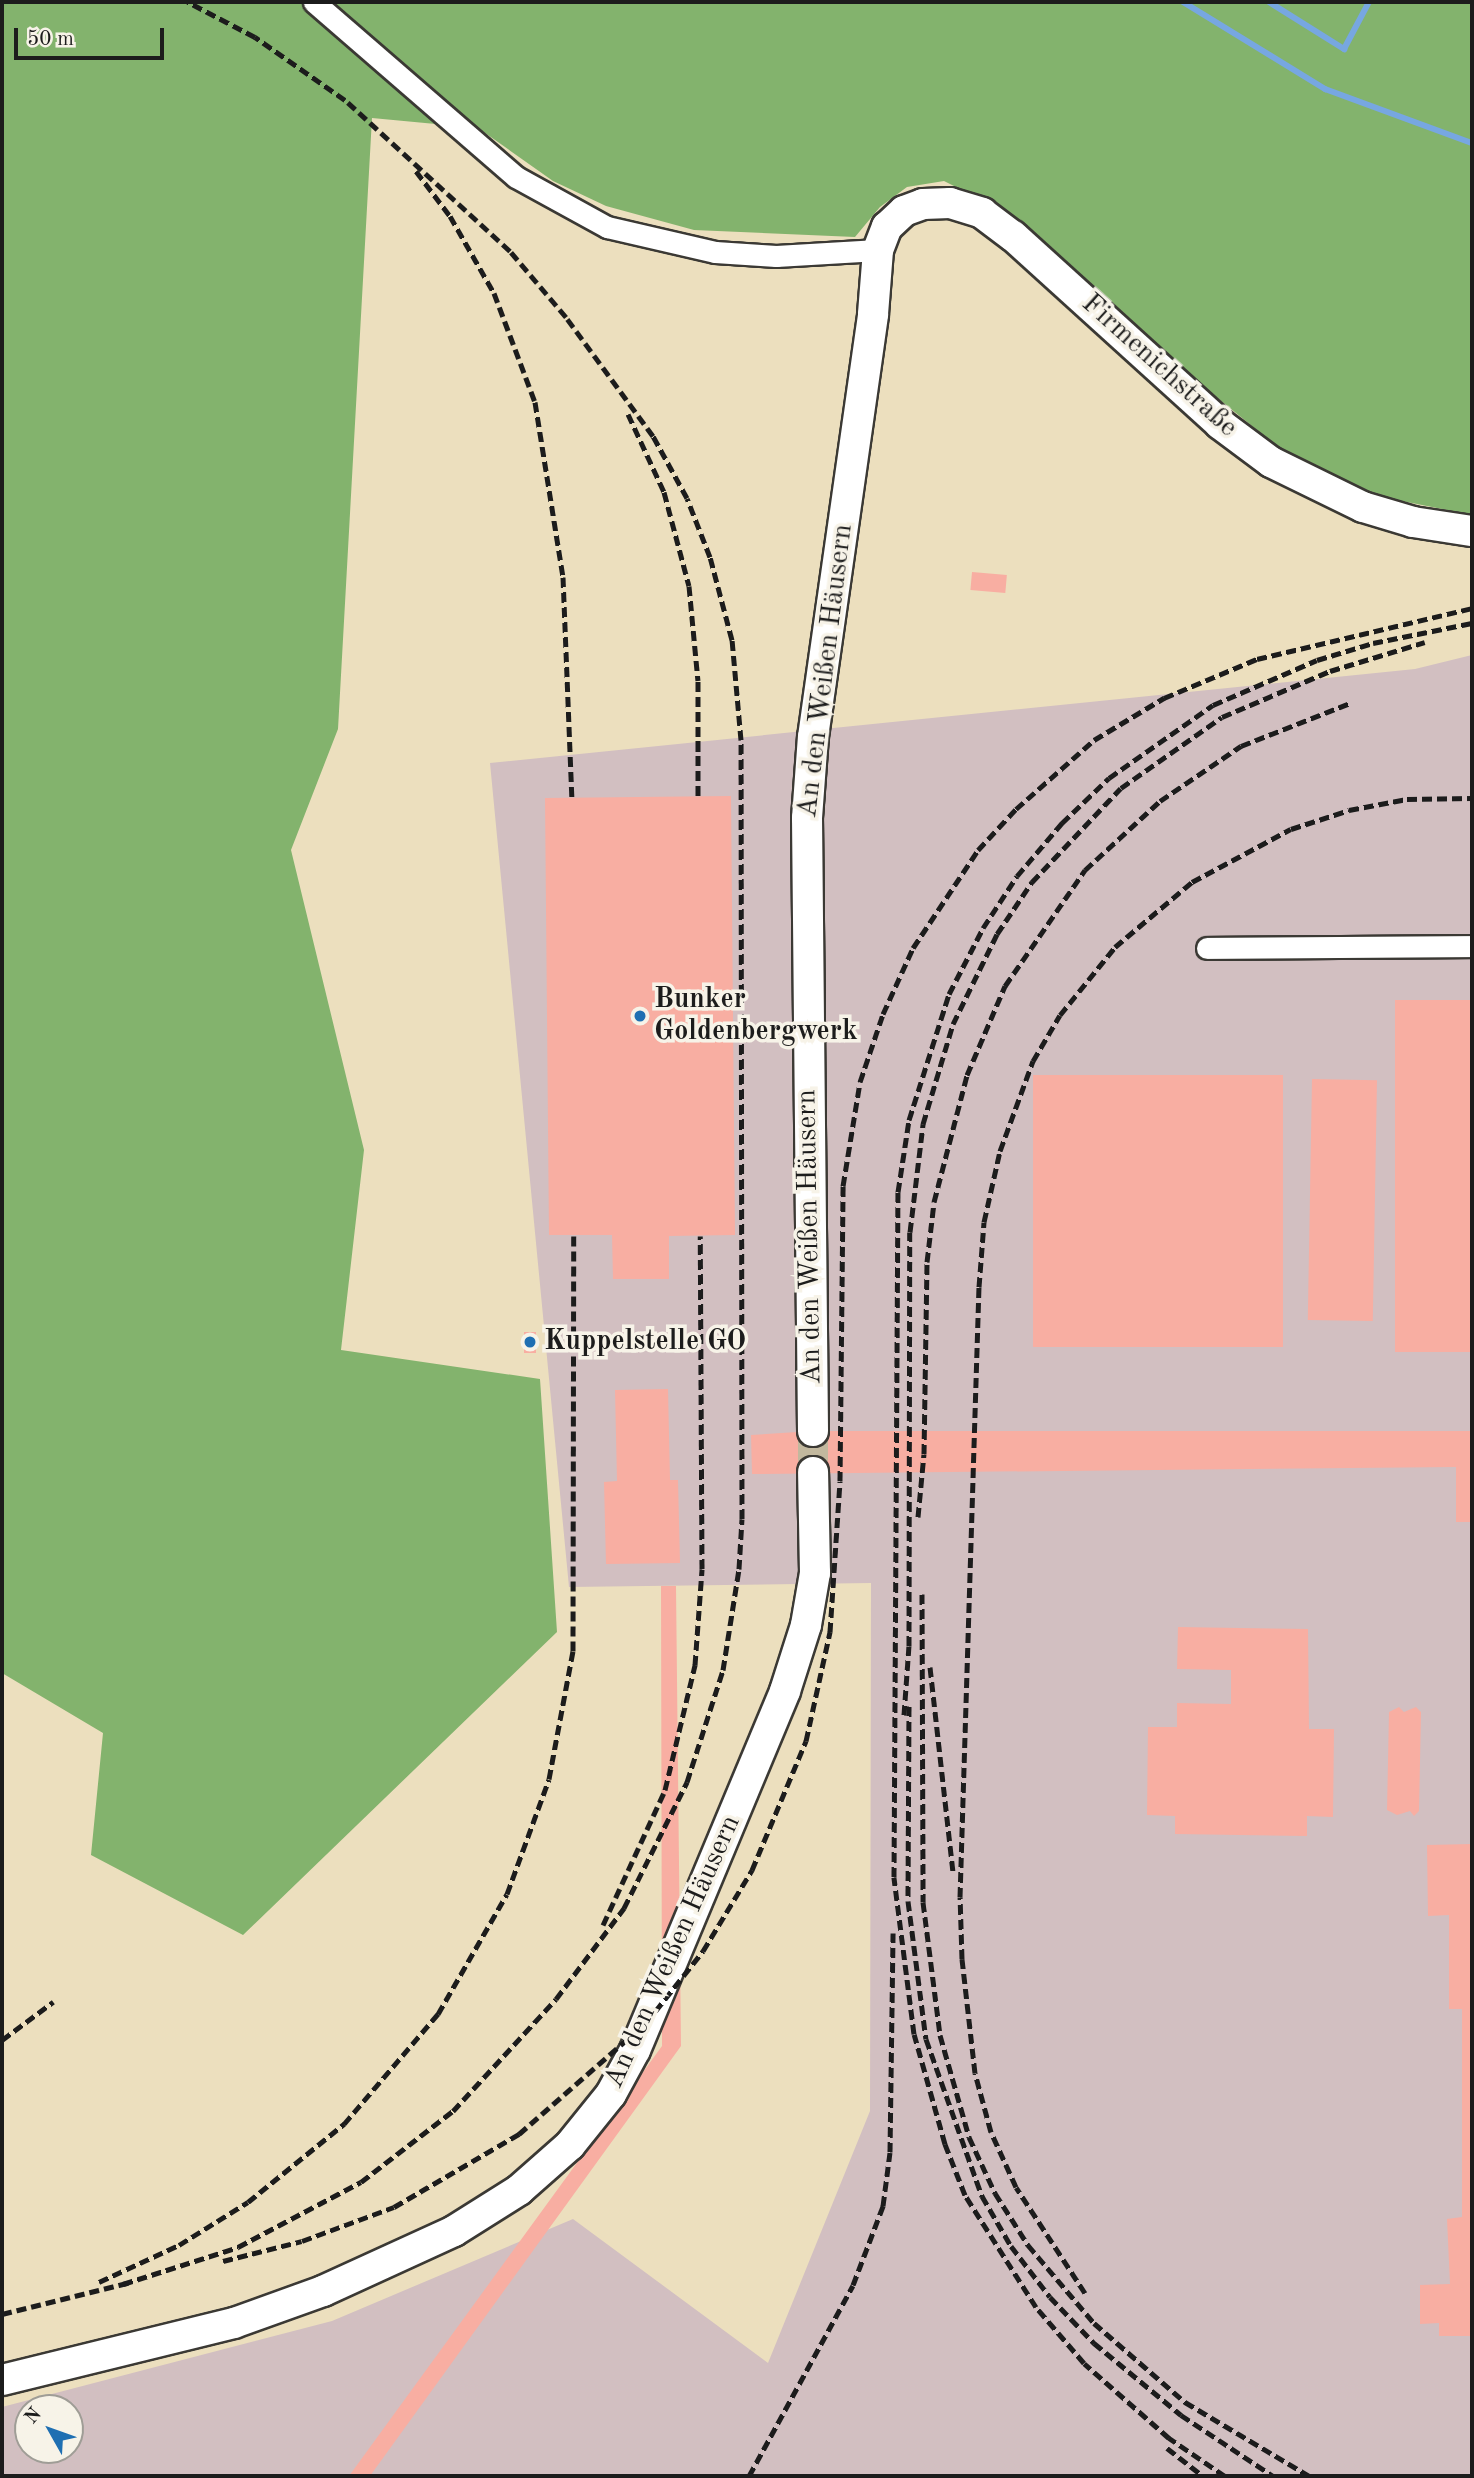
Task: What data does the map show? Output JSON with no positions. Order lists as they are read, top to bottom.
{
  "streets": {
    "street": ["Firmenichstraße", "An den Weißen Häusern"]
  },
  "crossings": [
    ["Firmenichstraße", "An den Weißen Häusern"]
  ],
  "places": ["Bunker Goldenbergwerk", "Kuppelstelle GO"],
  "scale_bar": "50 m",
  "north": "top left"
}
